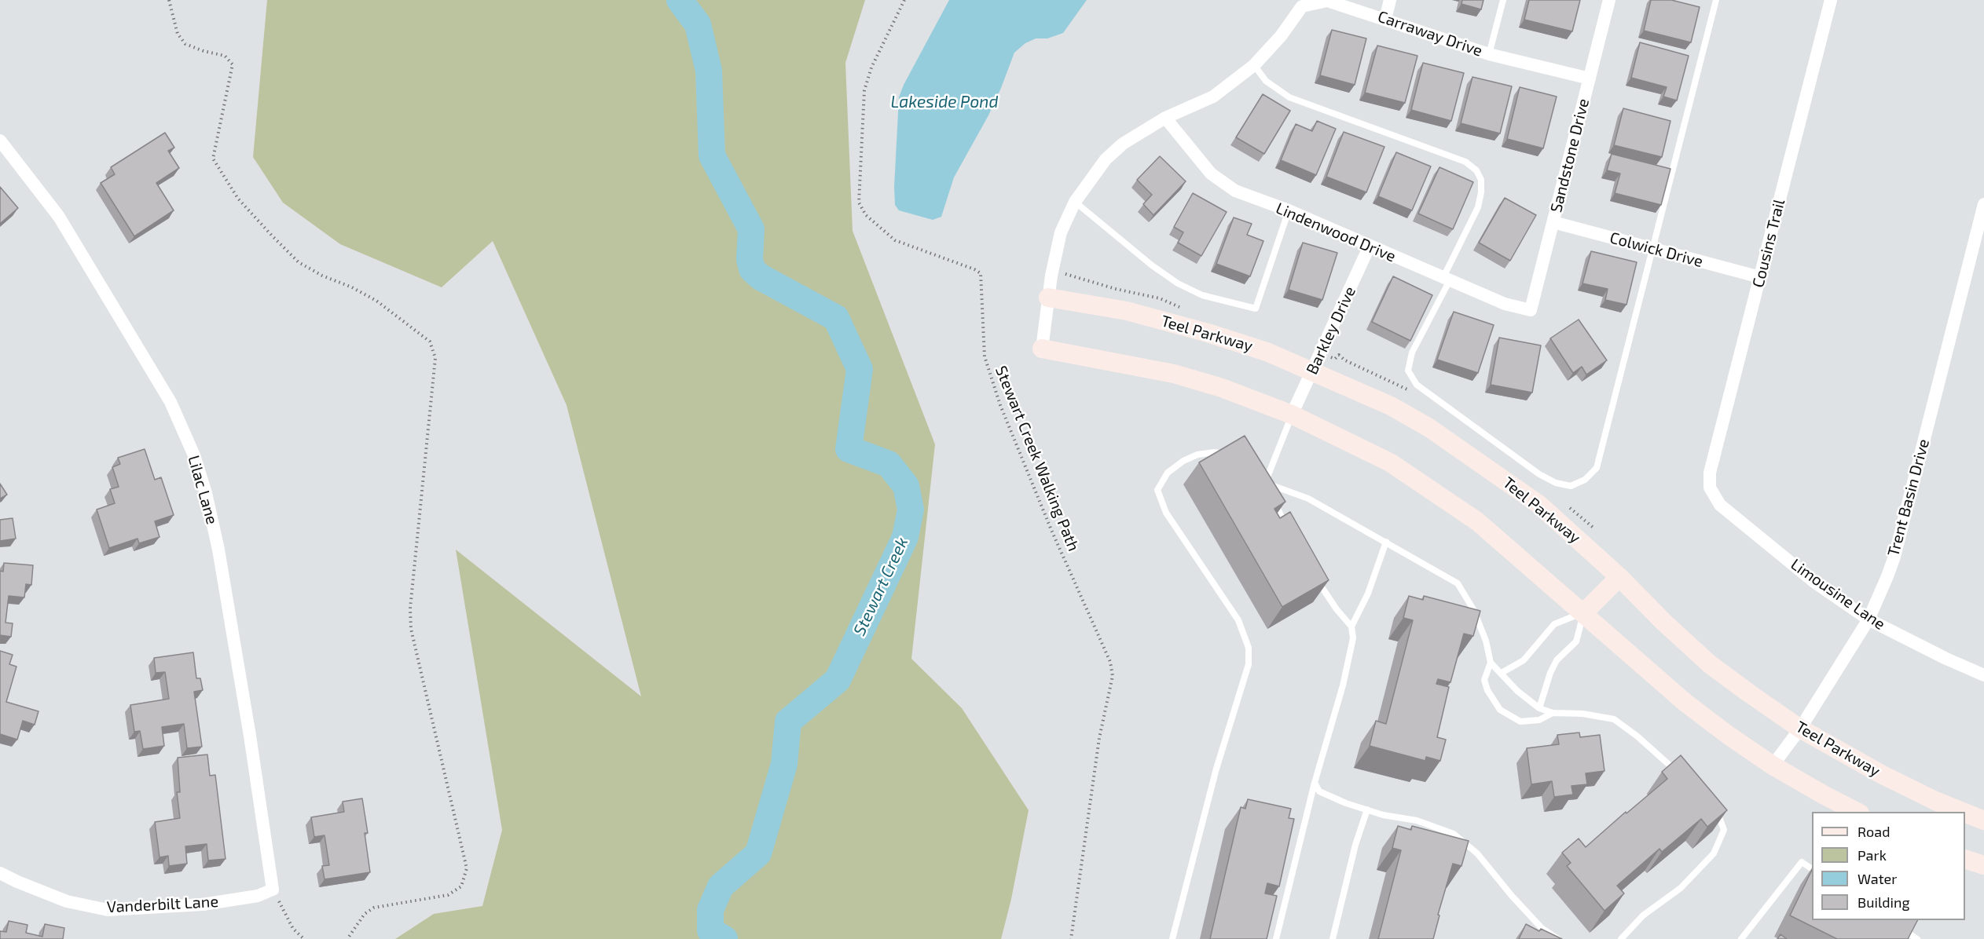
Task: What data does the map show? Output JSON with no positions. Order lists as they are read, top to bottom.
{
  "streets": {
    "street": [
      "Carraway Drive",
      "Sandstone Drive",
      "Lindenwood Drive",
      "Cousins Trail",
      "Colwick Drive",
      "Barkley Drive",
      "Teel Parkway",
      "Lilac Lane",
      "Trent Basin Drive",
      "Limousine Lane",
      "Vanderbilt Lane"
    ],
    "path": ["Stewart Creek Walking Path"]
  },
  "crossings": [
    ["Carraway Drive", "Sandstone Drive"],
    ["Carraway Drive", "Lindenwood Drive"],
    ["Carraway Drive", "Teel Parkway"],
    ["Sandstone Drive", "Lindenwood Drive"],
    ["Sandstone Drive", "Colwick Drive"],
    ["Lindenwood Drive", "Barkley Drive"],
    ["Cousins Trail", "Colwick Drive"],
    ["Cousins Trail", "Limousine Lane"],
    ["Barkley Drive", "Teel Parkway"],
    ["Teel Parkway", "Trent Basin Drive"],
    ["Lilac Lane", "Vanderbilt Lane"],
    ["Trent Basin Drive", "Limousine Lane"]
  ],
  "water": ["Lakeside Pond", "Stewart Creek"],
  "legend": [
    "Road",
    "Park",
    "Water",
    "Building"
  ]
}
